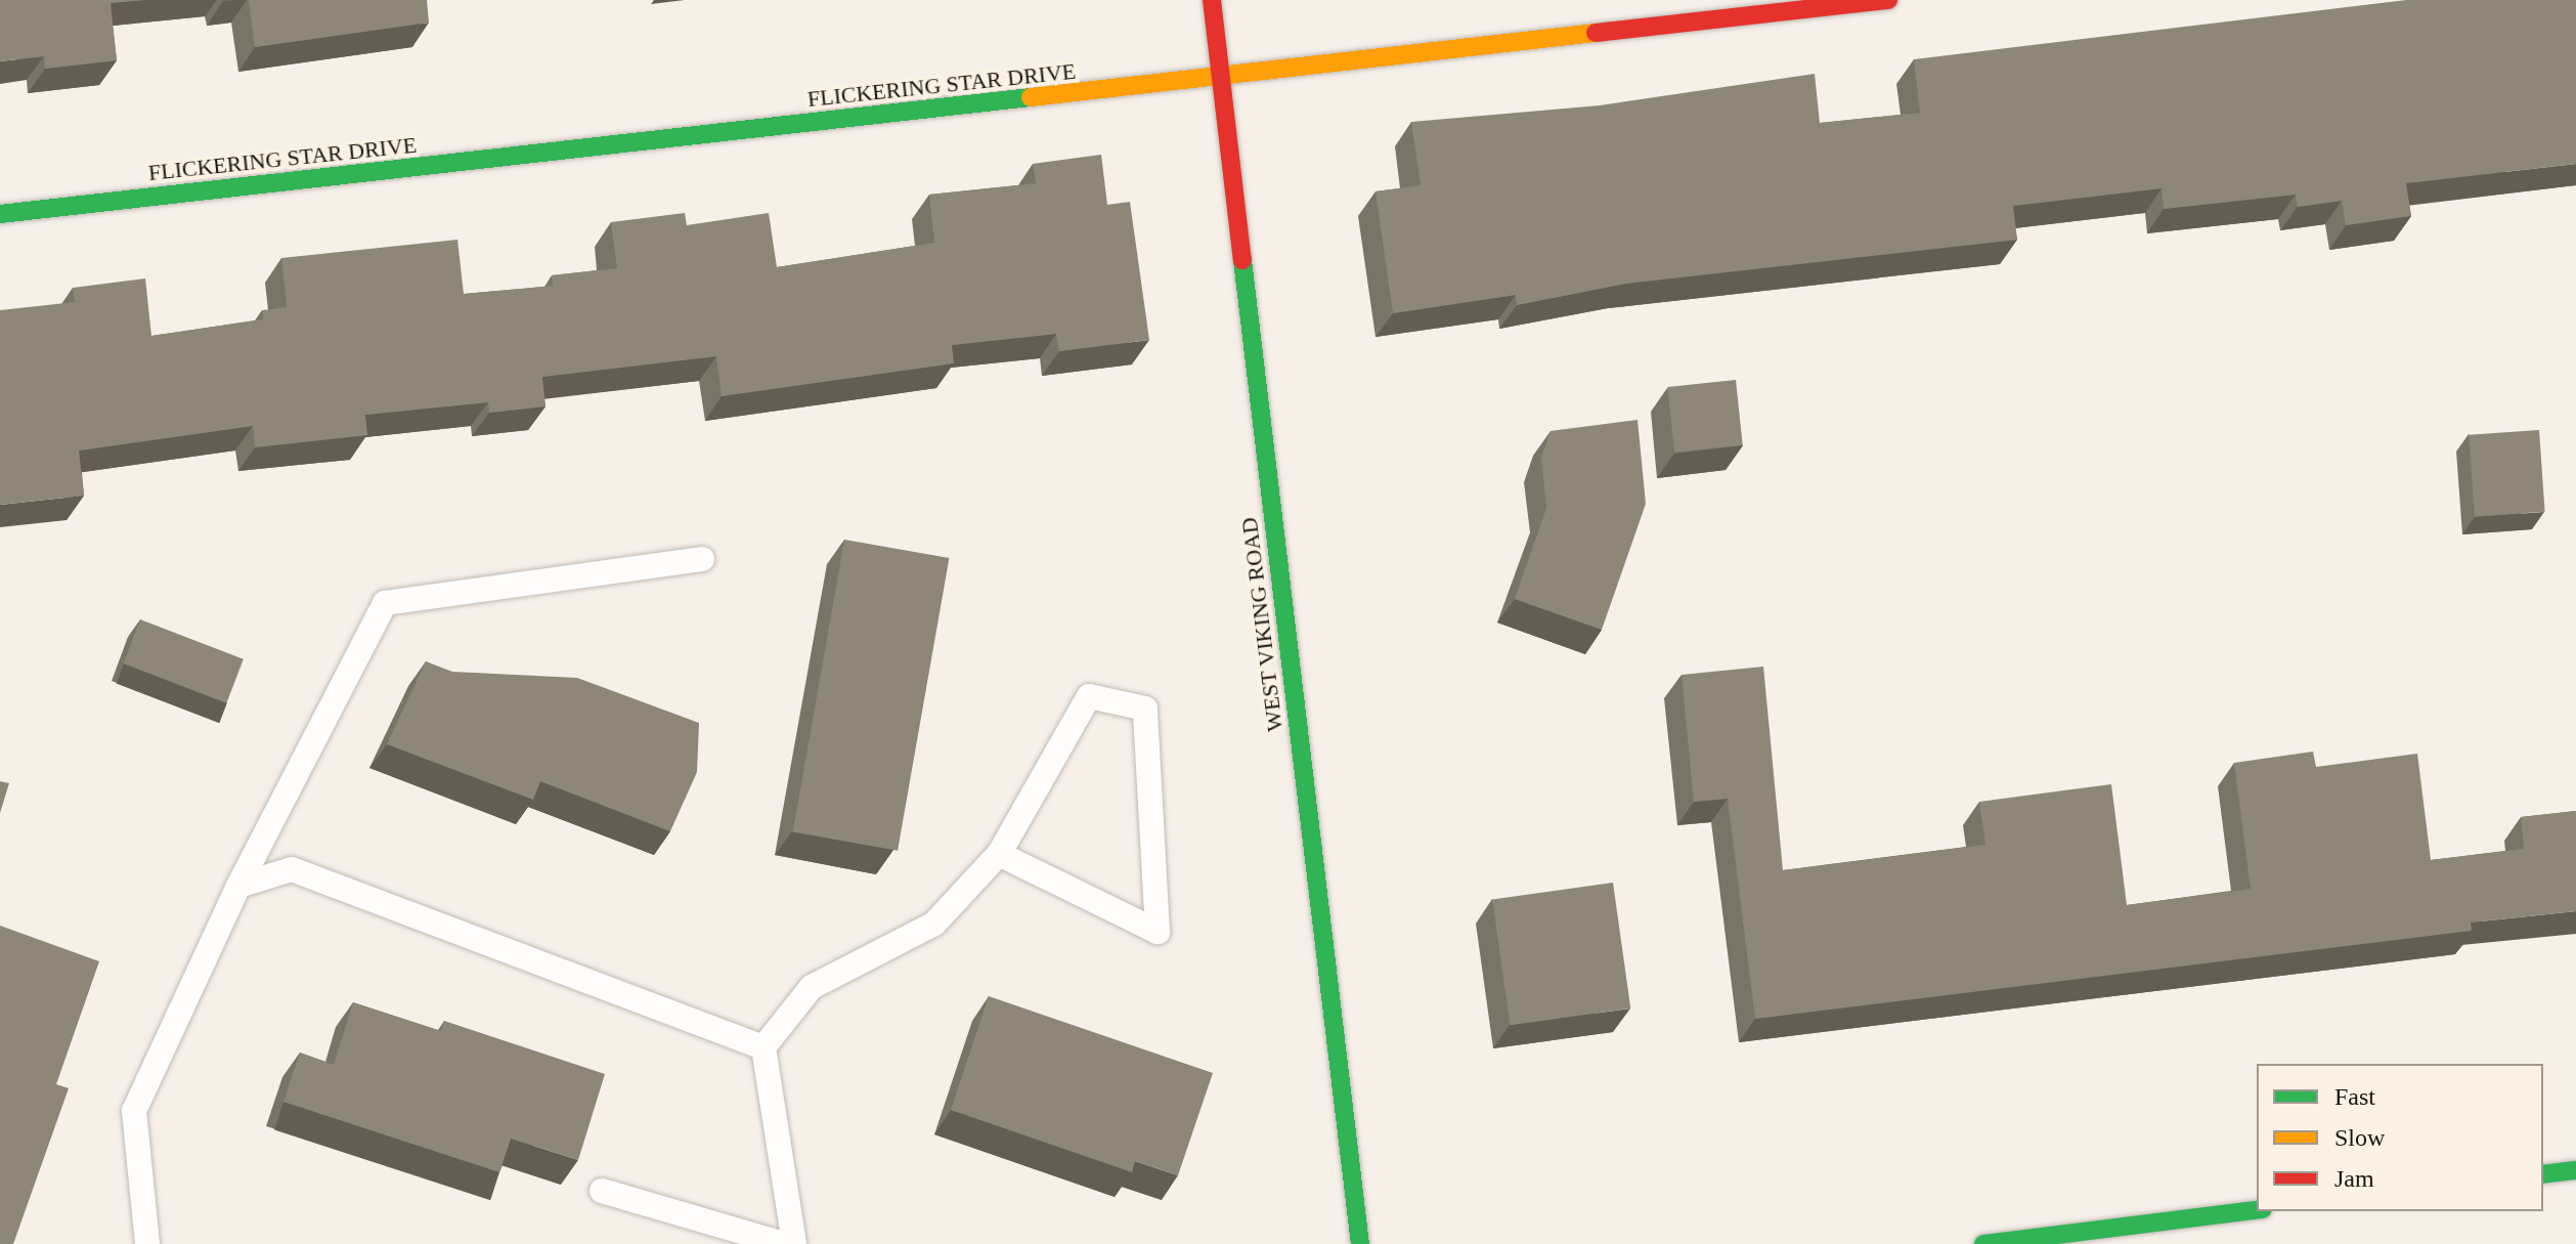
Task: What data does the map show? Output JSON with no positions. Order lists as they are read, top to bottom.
{
  "streets": {
    "street": ["FLICKERING STAR DRIVE", "WEST VIKING ROAD"]
  },
  "crossings": [
    ["FLICKERING STAR DRIVE", "WEST VIKING ROAD"]
  ],
  "legend": ["Fast", "Slow", "Jam"]
}
